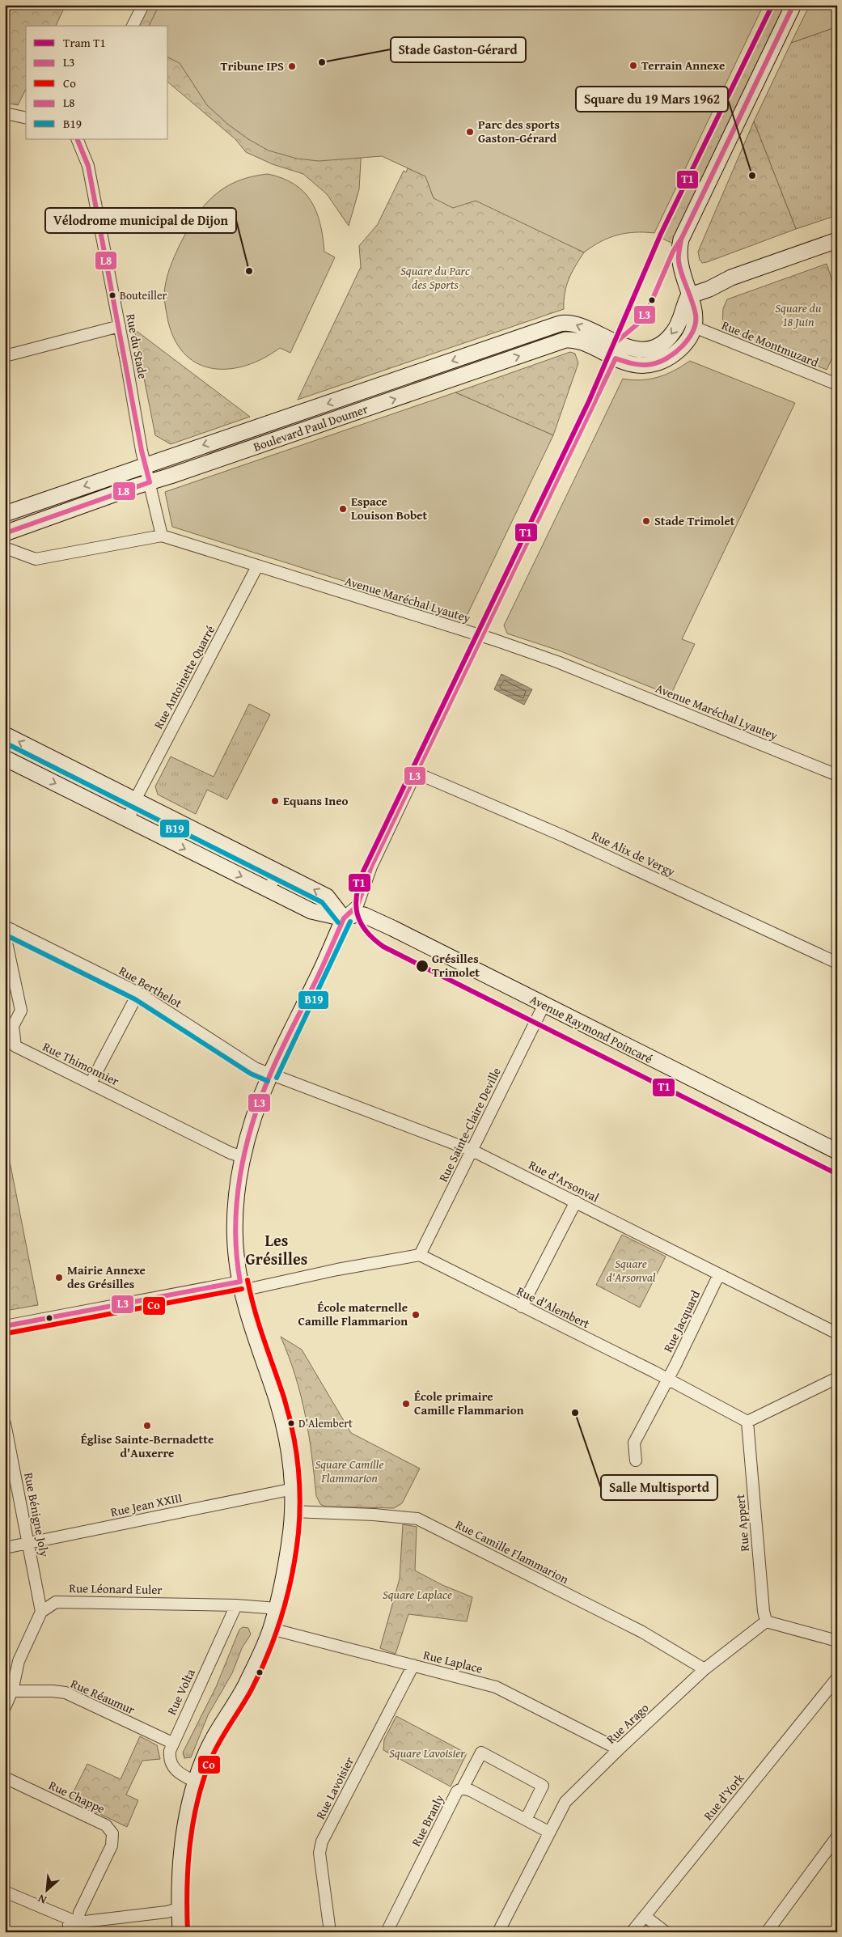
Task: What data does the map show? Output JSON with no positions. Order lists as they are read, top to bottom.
{
  "streets": {
    "main road": ["Boulevard Paul Doumer", "Avenue Raymond Poincaré"],
    "street": [
      "Rue de Montmuzard",
      "Rue du Stade",
      "Avenue Maréchal Lyautey",
      "Rue Antoinette Quarré",
      "Rue Alix de Vergy",
      "Rue Berthelot",
      "Rue Thimonnier",
      "Rue Sainte-Claire Deville",
      "Rue d'Arsonval",
      "Rue d'Alembert",
      "Rue Jacquard",
      "Rue Jean XXIII",
      "Rue Bénigne Joly",
      "Rue Appert",
      "Rue Camille Flammarion",
      "Rue Léonard Euler",
      "Rue Laplace",
      "Rue Volta",
      "Rue Réaumur",
      "Rue Arago",
      "Rue Lavoisier",
      "Rue Chappe",
      "Rue d'York",
      "Rue Branly"
    ]
  },
  "crossings": [
    ["Rue de Montmuzard", "Boulevard Paul Doumer"],
    ["Rue du Stade", "Boulevard Paul Doumer"],
    ["Rue du Stade", "Avenue Maréchal Lyautey"],
    ["Avenue Maréchal Lyautey", "Rue Antoinette Quarré"],
    ["Rue Alix de Vergy", "Avenue Raymond Poincaré"],
    ["Rue Berthelot", "Rue Thimonnier"],
    ["Rue Berthelot", "Rue d'Arsonval"],
    ["Avenue Raymond Poincaré", "Rue Sainte-Claire Deville"],
    ["Rue Sainte-Claire Deville", "Rue d'Arsonval"],
    ["Rue Sainte-Claire Deville", "Rue d'Alembert"],
    ["Rue d'Arsonval", "Rue Jacquard"],
    ["Rue d'Alembert", "Rue Jacquard"],
    ["Rue d'Alembert", "Rue Appert"],
    ["Rue Jean XXIII", "Rue Bénigne Joly"],
    ["Rue Bénigne Joly", "Rue Léonard Euler"],
    ["Rue Appert", "Rue Arago"],
    ["Rue Camille Flammarion", "Rue Arago"],
    ["Rue Léonard Euler", "Rue Volta"],
    ["Rue Laplace", "Rue Arago"],
    ["Rue Laplace", "Rue Lavoisier"],
    ["Rue Volta", "Rue Réaumur"]
  ],
  "districts": ["Les Grésilles"],
  "parks": [
    "Square du Parc des Sports",
    "Square du 18 Juin",
    "Square d'Arsonval",
    "Square Camille Flammarion",
    "Square Laplace",
    "Square Lavoisier"
  ],
  "places": [
    "Stade Gaston-Gérard",
    "Terrain Annexe",
    "Tribune IPS",
    "Parc des sports Gaston-Gérard",
    "Square du 19 Mars 1962",
    "Vélodrome municipal de Dijon",
    "Bouteiller",
    "Espace Louison Bobet",
    "Stade Trimolet",
    "Equans Ineo",
    "Grésilles Trimolet",
    "Mairie Annexe des Grésilles",
    "École maternelle Camille Flammarion",
    "École primaire Camille Flammarion",
    "Salle Multisportd",
    "D'Alembert",
    "Église Sainte-Bernadette d'Auxerre"
  ],
  "lines": [
    "tram line T1",
    "transit line L3",
    "transit line L8",
    "transit line B19",
    "transit line Co"
  ],
  "legend": [
    "Tram T1",
    "L3",
    "Co",
    "L8",
    "B19"
  ],
  "north": "bottom left"
}
